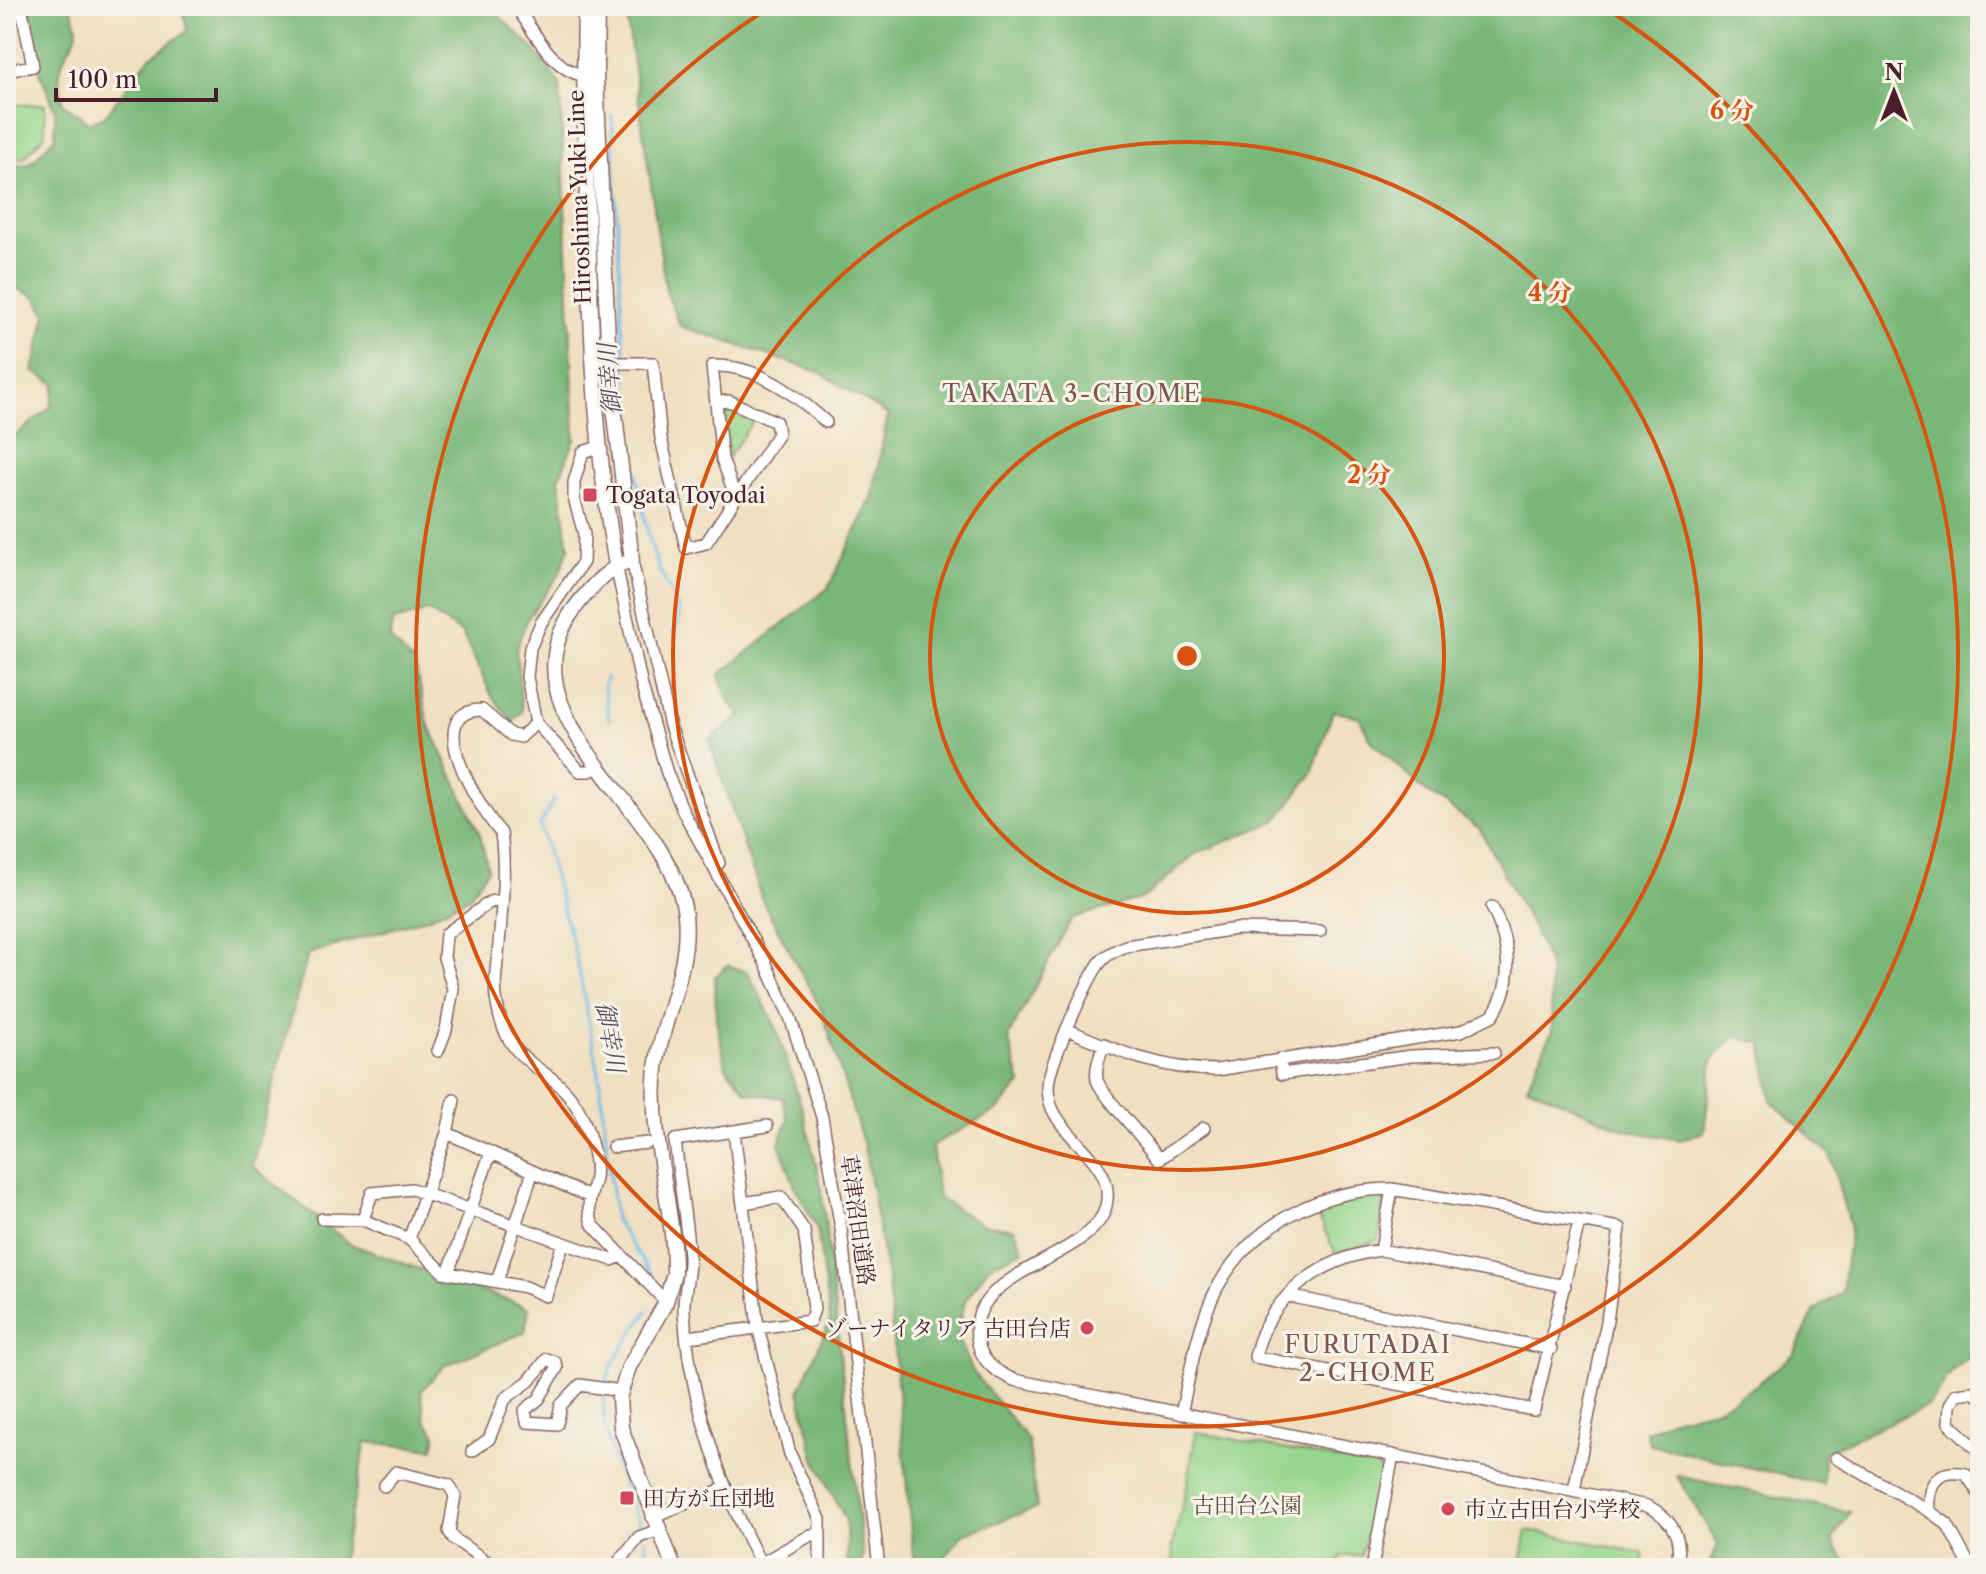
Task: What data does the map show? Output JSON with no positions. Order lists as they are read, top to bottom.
{
  "streets": {
    "main road": ["Hiroshima Yuki Line"],
    "street": ["草津沼田道路"]
  },
  "districts": ["TAKATA 3-CHOME", "FURUTADAI 2-CHOME"],
  "water": ["御幸川"],
  "parks": ["古田台公園"],
  "places": {
    "transit": ["Togata Toyodai", "田方が丘団地"],
    "other": ["ゾーナイタリア 古田台店", "市立古田台小学校"]
  },
  "scale_bar": "100 m",
  "north": "top",
  "rings": ["6 分", "4 分", "2 分"]
}
